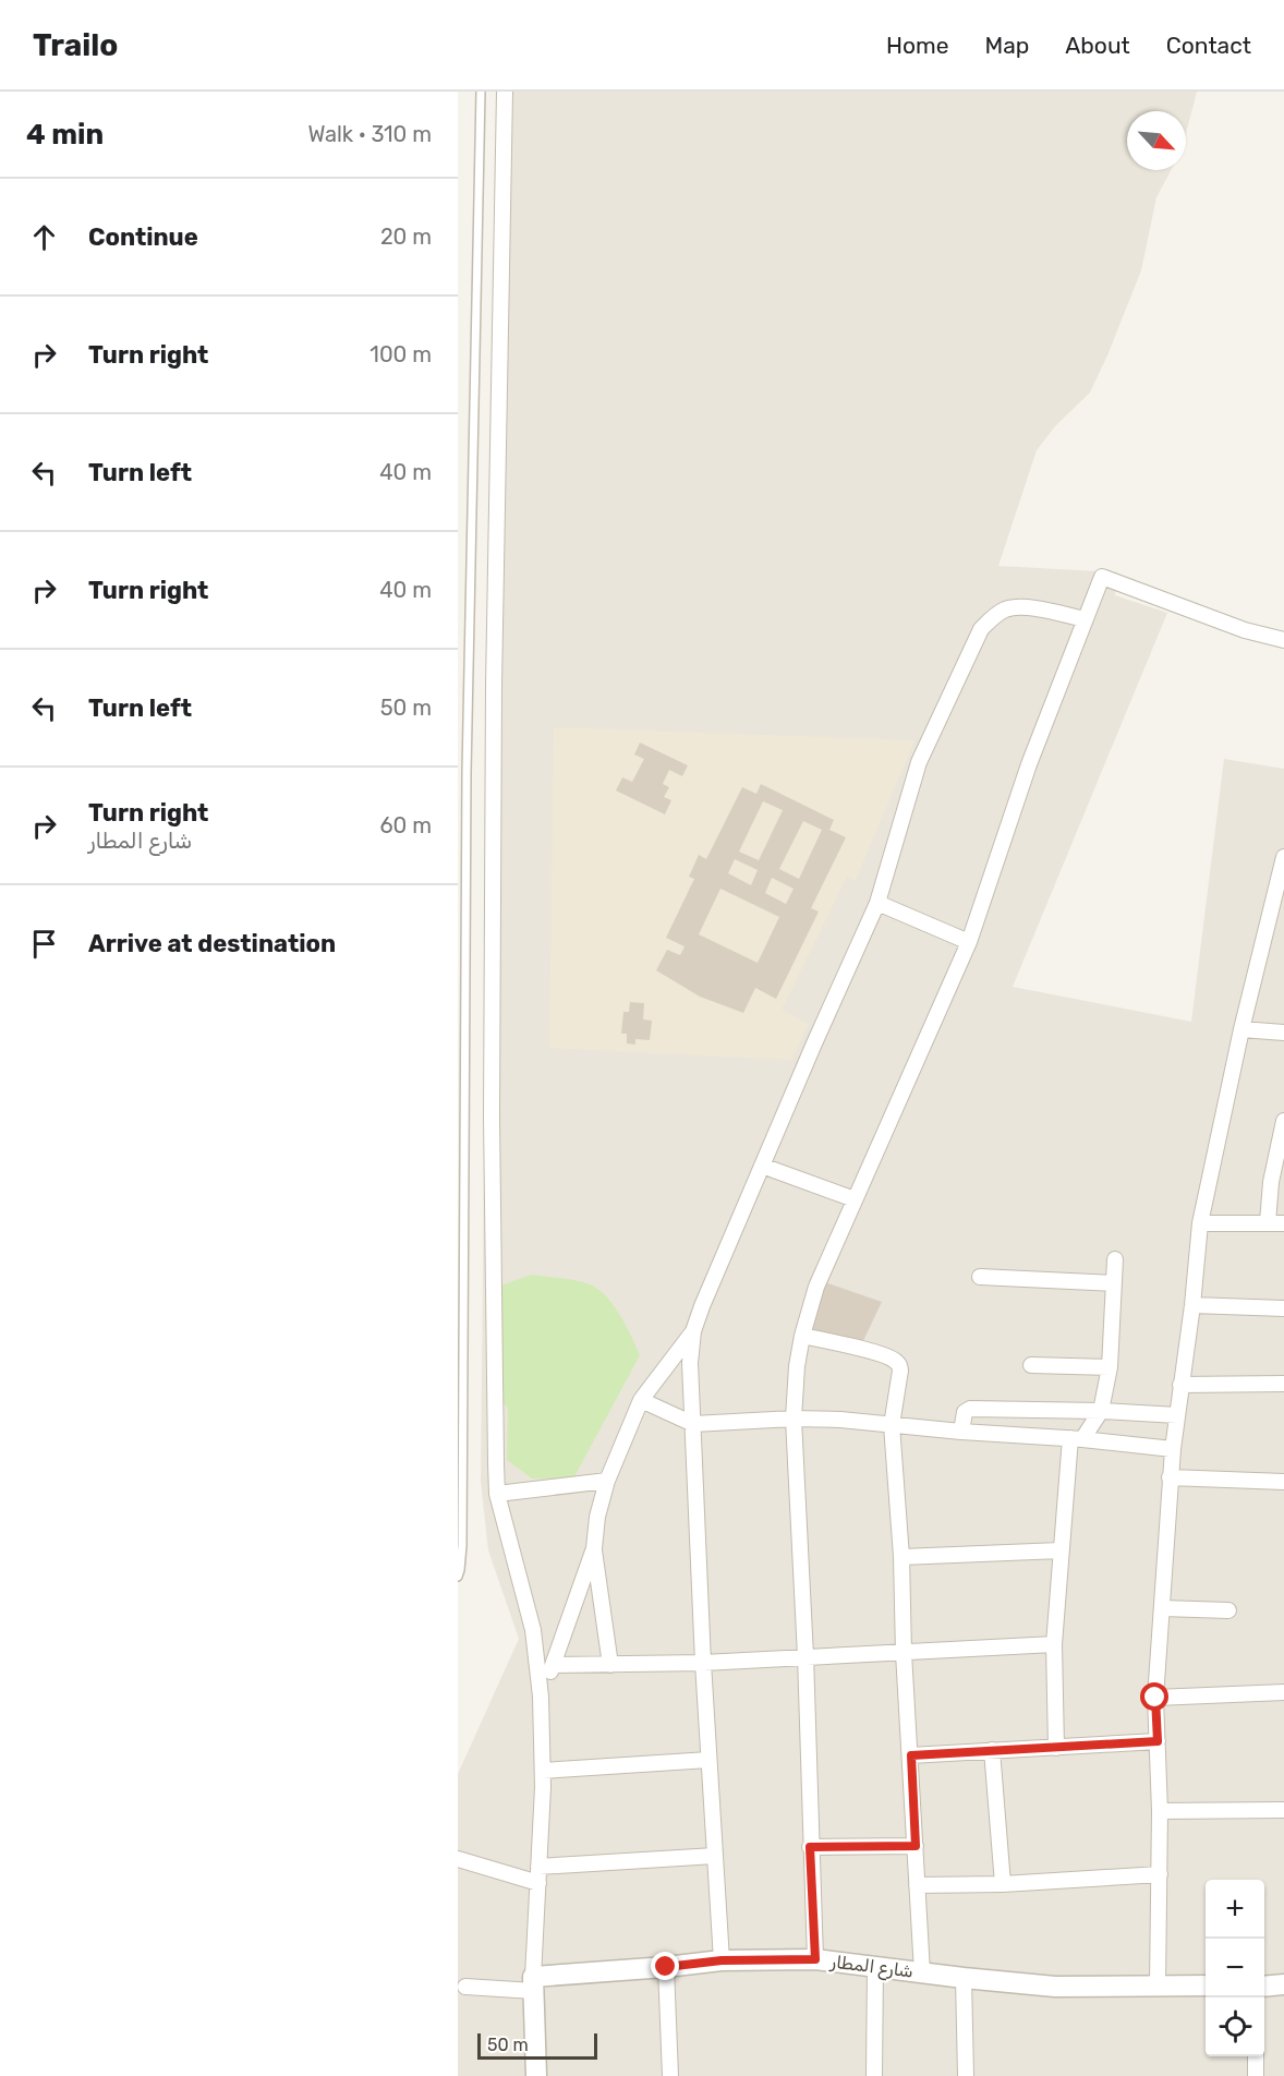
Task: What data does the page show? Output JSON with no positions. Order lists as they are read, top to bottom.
{
  "streets": {
    "street": ["شارع المطار"]
  },
  "scale_bar": "50 m",
  "north": "bottom right",
  "page": {
    "header": "Trailo",
    "nav": [
      "Home",
      "Map",
      "About",
      "Contact"
    ],
    "heading": ["4 min", "Walk · 310 m"],
    "list": [
      ["Continue", "20 m"],
      ["Turn right", "100 m"],
      ["Turn left", "40 m"],
      ["Turn right", "40 m"],
      ["Turn left", "50 m"],
      ["Turn right", "شارع المطار", "60 m"],
      "Arrive at destination"
    ],
    "map_buttons": ["+", "−"],
    "scale": "50 m"
  }
}
